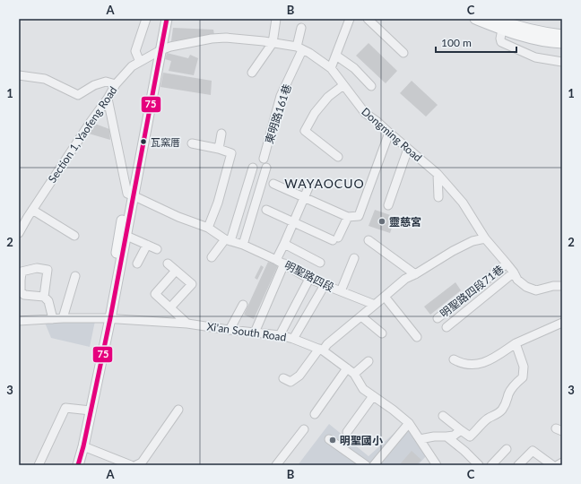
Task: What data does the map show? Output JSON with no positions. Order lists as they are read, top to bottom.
{
  "streets": {
    "street": [
      "東明路161巷",
      "Section 1, Yaofeng Road",
      "Dongming Road",
      "明聖路四段",
      "明聖路四段71巷",
      "Xi'an South Road"
    ]
  },
  "crossings": [
    ["東明路161巷", "Dongming Road"],
    ["Section 1, Yaofeng Road", "Dongming Road"],
    ["Dongming Road", "明聖路四段71巷"]
  ],
  "districts": ["WAYAOCUO"],
  "places": ["瓦窯厝", "靈慈宮", "明聖國小"],
  "lines": ["transit line 75"],
  "scale_bar": "100 m",
  "grid": {
    "columns": ["A", "B", "C"],
    "rows": ["1", "2", "3"]
  }
}
